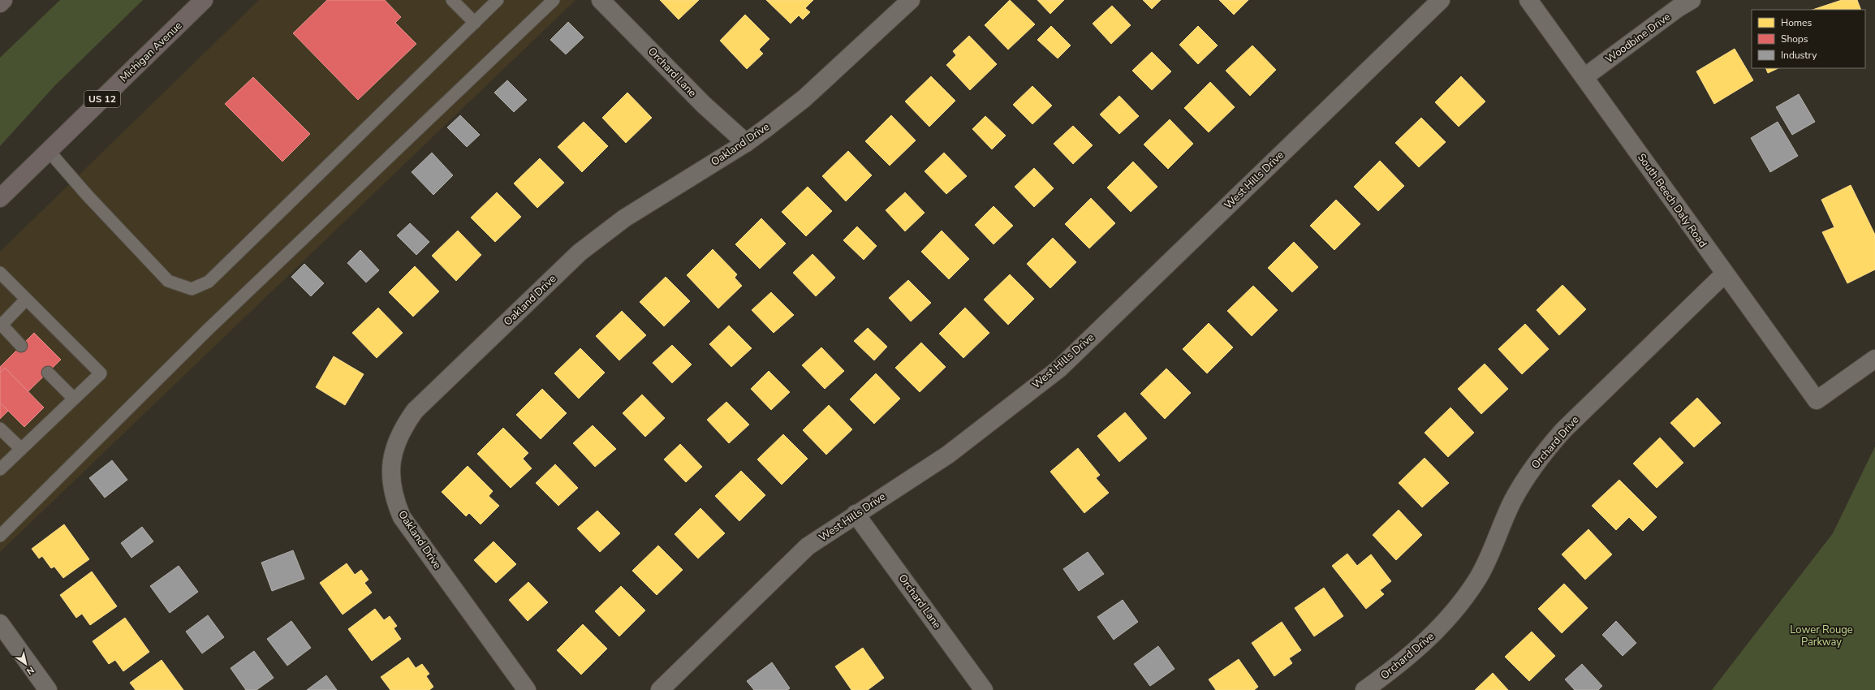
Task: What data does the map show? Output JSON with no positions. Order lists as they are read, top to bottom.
{
  "streets": {
    "main road": ["Michigan Avenue", "US 12"],
    "street": [
      "Woodbine Drive",
      "Orchard Lane",
      "Oakland Drive",
      "West Hills Drive",
      "South Beech Daly Road",
      "Orchard Drive"
    ]
  },
  "crossings": [
    ["Woodbine Drive", "South Beech Daly Road"],
    ["Orchard Lane", "Oakland Drive"],
    ["Orchard Lane", "West Hills Drive"],
    ["South Beech Daly Road", "Orchard Drive"]
  ],
  "parks": ["Lower Rouge Parkway"],
  "legend": ["Homes", "Shops", "Industry"],
  "north": "bottom right"
}
